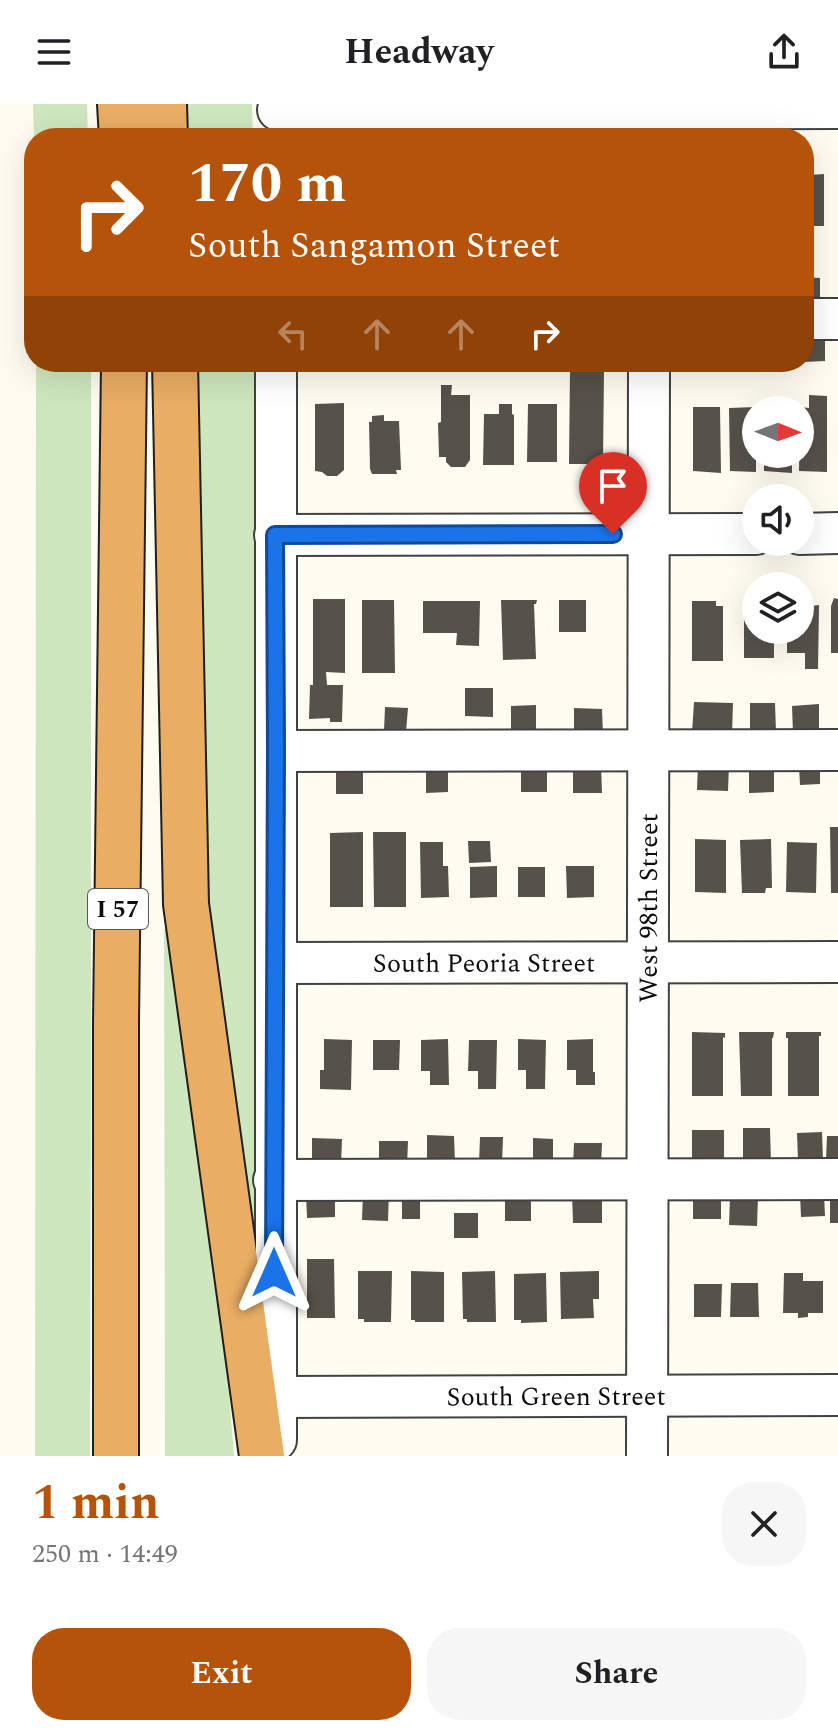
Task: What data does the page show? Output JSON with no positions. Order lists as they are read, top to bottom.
{
  "streets": {
    "highway": ["I 57"],
    "street": ["West 98th Street", "South Peoria Street", "South Green Street"]
  },
  "crossings": [
    ["West 98th Street", "South Peoria Street"],
    ["West 98th Street", "South Green Street"]
  ],
  "north": "right",
  "page": {
    "header": "Headway",
    "turn": ["170 m", "South Sangamon Street"],
    "heading": ["1 min", "250 m · 14:49"],
    "buttons": ["Exit", "Share"]
  }
}
